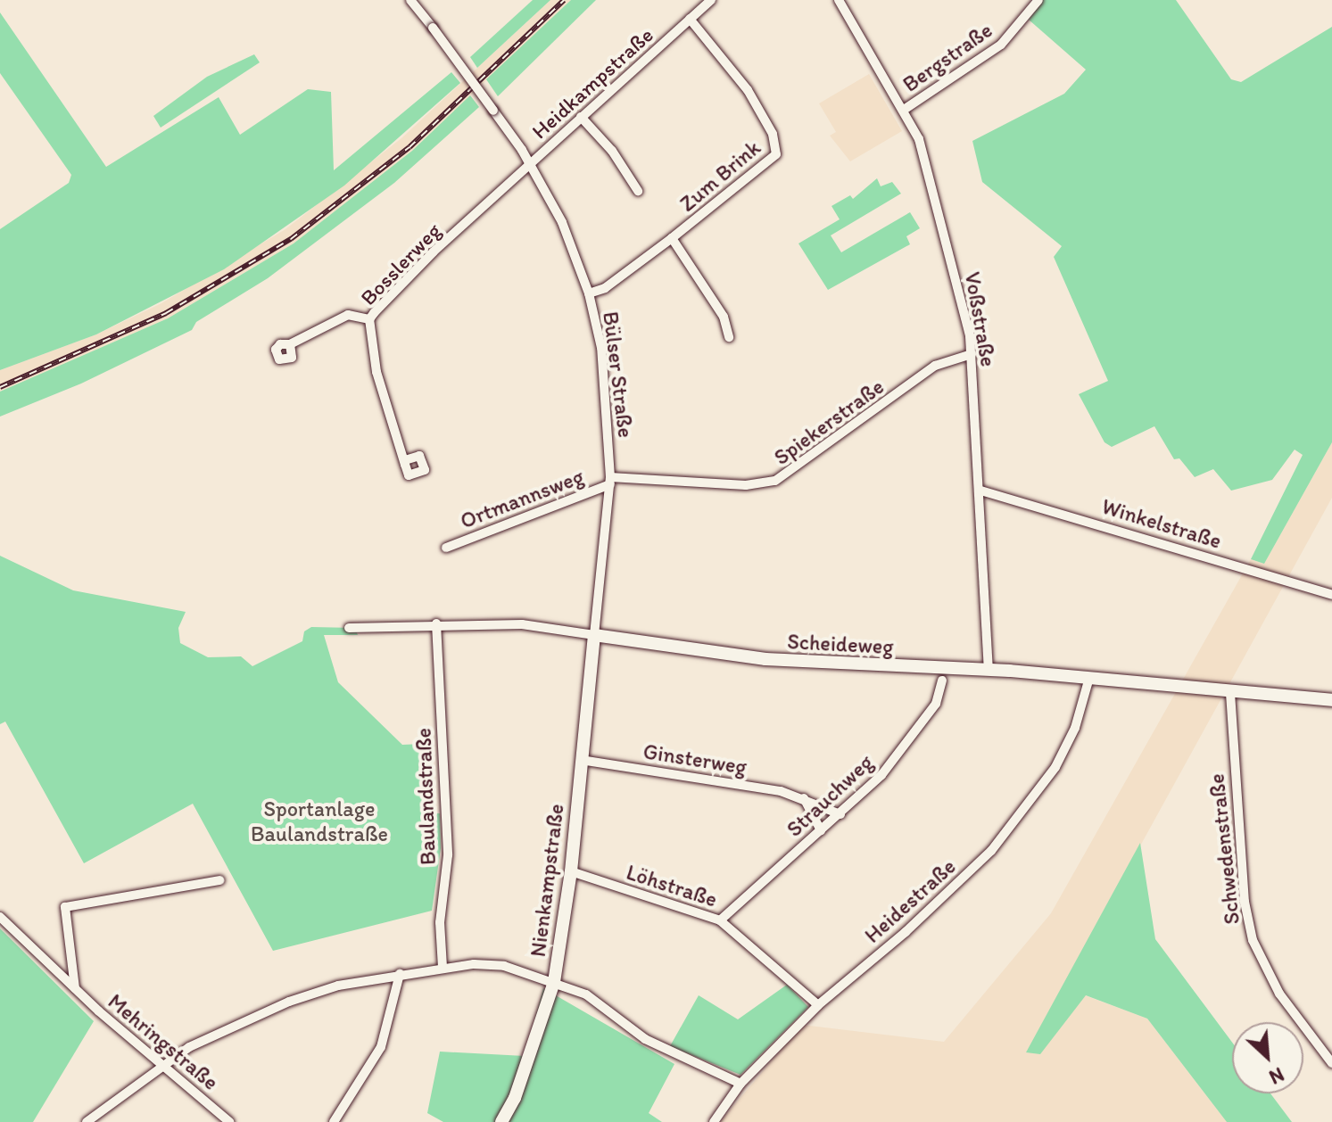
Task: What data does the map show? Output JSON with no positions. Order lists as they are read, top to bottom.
{
  "streets": {
    "street": [
      "Bergstraße",
      "Heidkampstraße",
      "Zum Brink",
      "Bosslerweg",
      "Voßstraße",
      "Bülser Straße",
      "Spiekerstraße",
      "Ortmannsweg",
      "Winkelstraße",
      "Scheideweg",
      "Ginsterweg",
      "Strauchweg",
      "Baulandstraße",
      "Schwedenstraße",
      "Nienkampstraße",
      "Löhstraße",
      "Heidestraße",
      "Mehringstraße"
    ]
  },
  "crossings": [
    ["Bergstraße", "Voßstraße"],
    ["Heidkampstraße", "Zum Brink"],
    ["Heidkampstraße", "Bosslerweg"],
    ["Heidkampstraße", "Bülser Straße"],
    ["Zum Brink", "Bülser Straße"],
    ["Bosslerweg", "Bülser Straße"],
    ["Voßstraße", "Spiekerstraße"],
    ["Voßstraße", "Winkelstraße"],
    ["Voßstraße", "Scheideweg"],
    ["Bülser Straße", "Spiekerstraße"],
    ["Bülser Straße", "Ortmannsweg"],
    ["Bülser Straße", "Scheideweg"],
    ["Bülser Straße", "Nienkampstraße"],
    ["Spiekerstraße", "Ortmannsweg"],
    ["Scheideweg", "Baulandstraße"],
    ["Scheideweg", "Schwedenstraße"],
    ["Scheideweg", "Nienkampstraße"],
    ["Scheideweg", "Heidestraße"],
    ["Ginsterweg", "Strauchweg"],
    ["Ginsterweg", "Nienkampstraße"],
    ["Strauchweg", "Löhstraße"],
    ["Nienkampstraße", "Löhstraße"],
    ["Löhstraße", "Heidestraße"]
  ],
  "parks": ["Sportanlage Baulandstraße"],
  "north": "bottom right"
}
